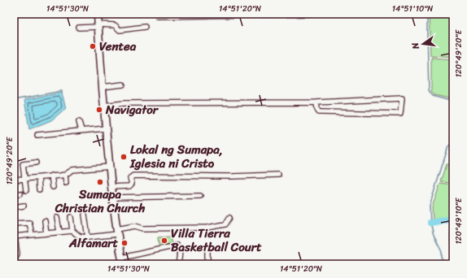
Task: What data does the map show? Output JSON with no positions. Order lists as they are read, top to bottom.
{
  "places": [
    "Ventea",
    "Navigator",
    "Lokal ng Sumapa, Iglesia ni Cristo",
    "Sumapa Christian Church",
    "Villa Tierra Basketball Court",
    "Alfamart"
  ],
  "north": "left",
  "coordinates": [
    "14°51'30\"N",
    "14°51'20\"N",
    "14°51'10\"N",
    "120°49'20\"E",
    "120°49'10\"E"
  ]
}
